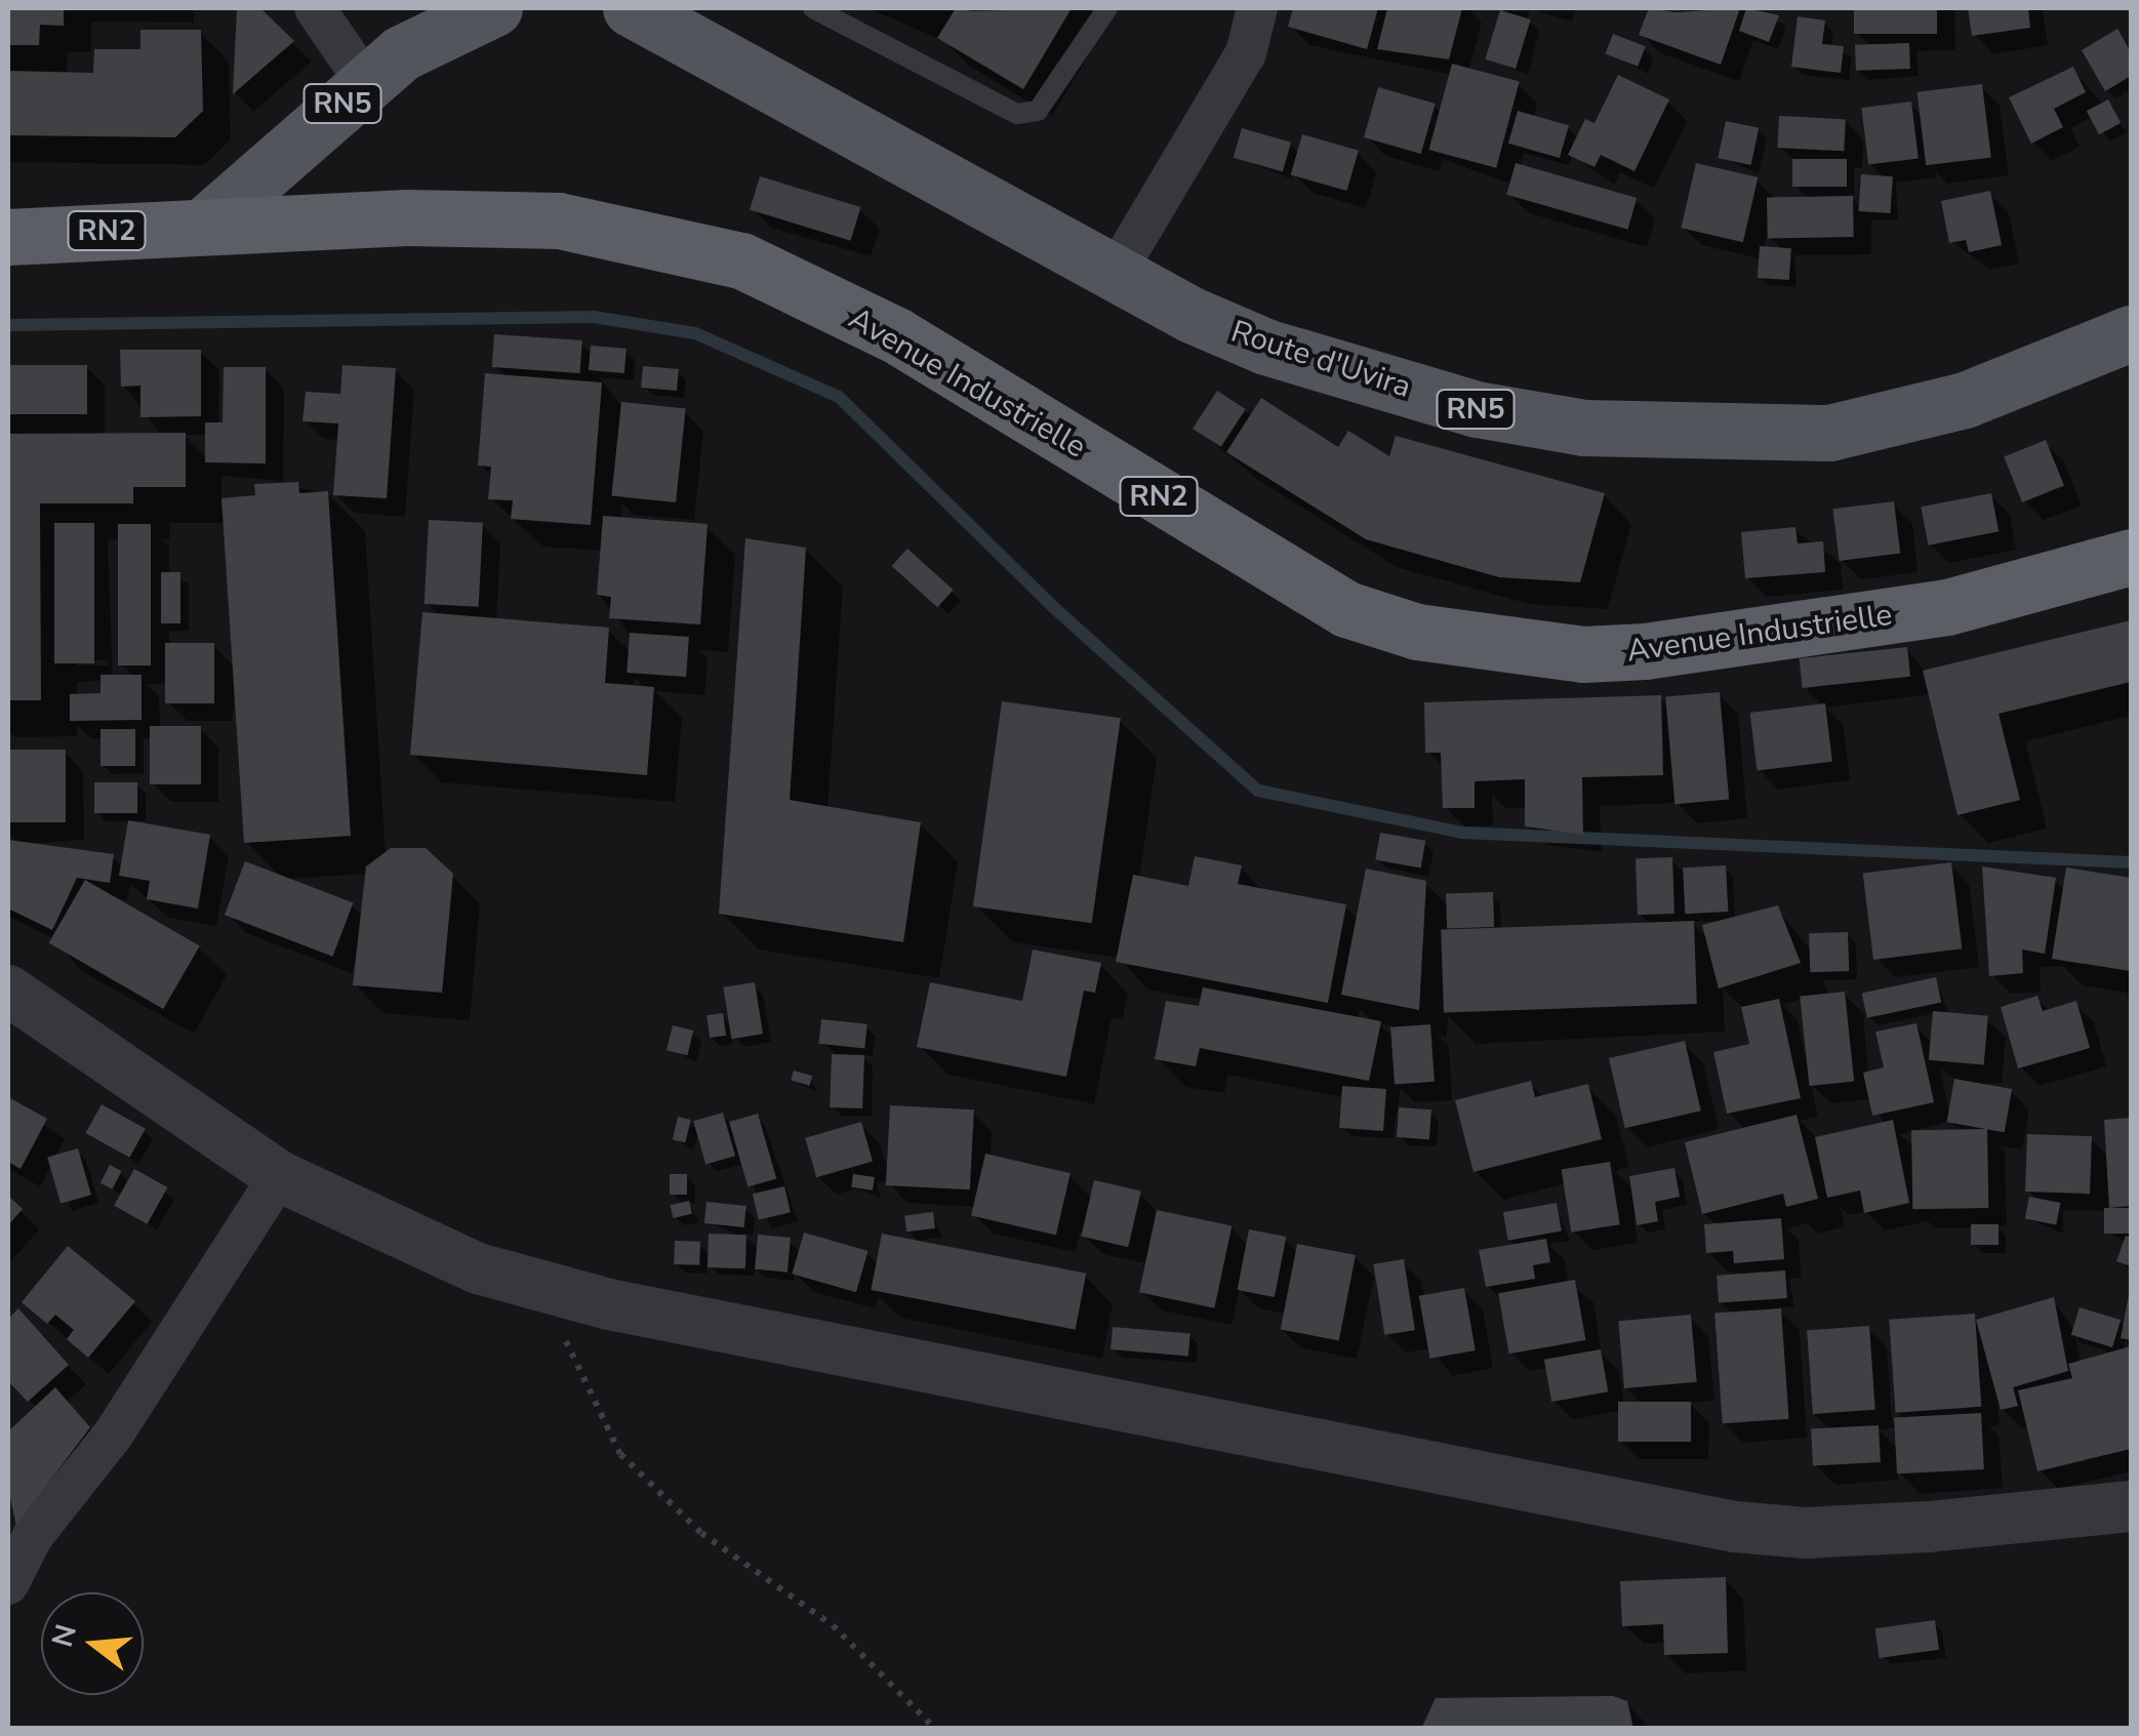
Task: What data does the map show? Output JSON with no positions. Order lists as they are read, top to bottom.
{
  "streets": {
    "highway": ["RN2", "Avenue Industrielle"],
    "main road": ["RN5", "Route d'Uvira"]
  },
  "crossings": [
    ["RN5", "Avenue Industrielle"]
  ],
  "north": "left"
}
